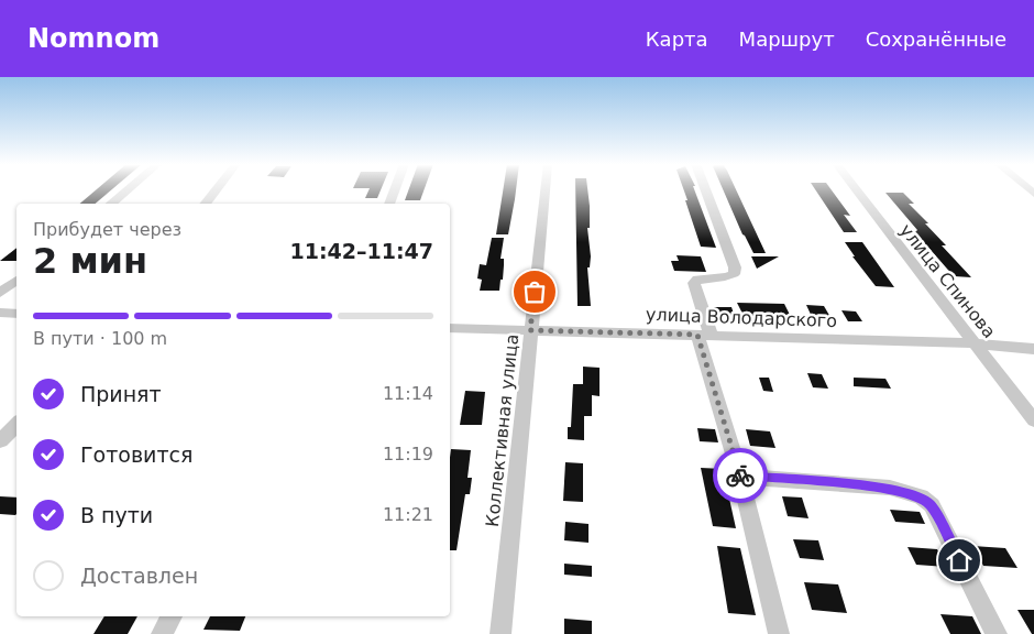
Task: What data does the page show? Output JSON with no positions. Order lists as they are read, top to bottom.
{
  "streets": {
    "street": ["улица Спинова", "улица Володарского", "Коллективная улица"]
  },
  "crossings": [
    ["улица Спинова", "улица Володарского"],
    ["улица Володарского", "Коллективная улица"]
  ],
  "page": {
    "header": "Nomnom",
    "nav": ["Карта", "Маршрут", "Сохранённые"],
    "heading": ["2 мин", "Прибудет через", "11:42–11:47"],
    "bar": "В пути · 100 m",
    "list": [
      ["Принят", "11:14"],
      ["Готовится", "11:19"],
      ["В пути", "11:21"],
      "Доставлен"
    ]
  }
}
